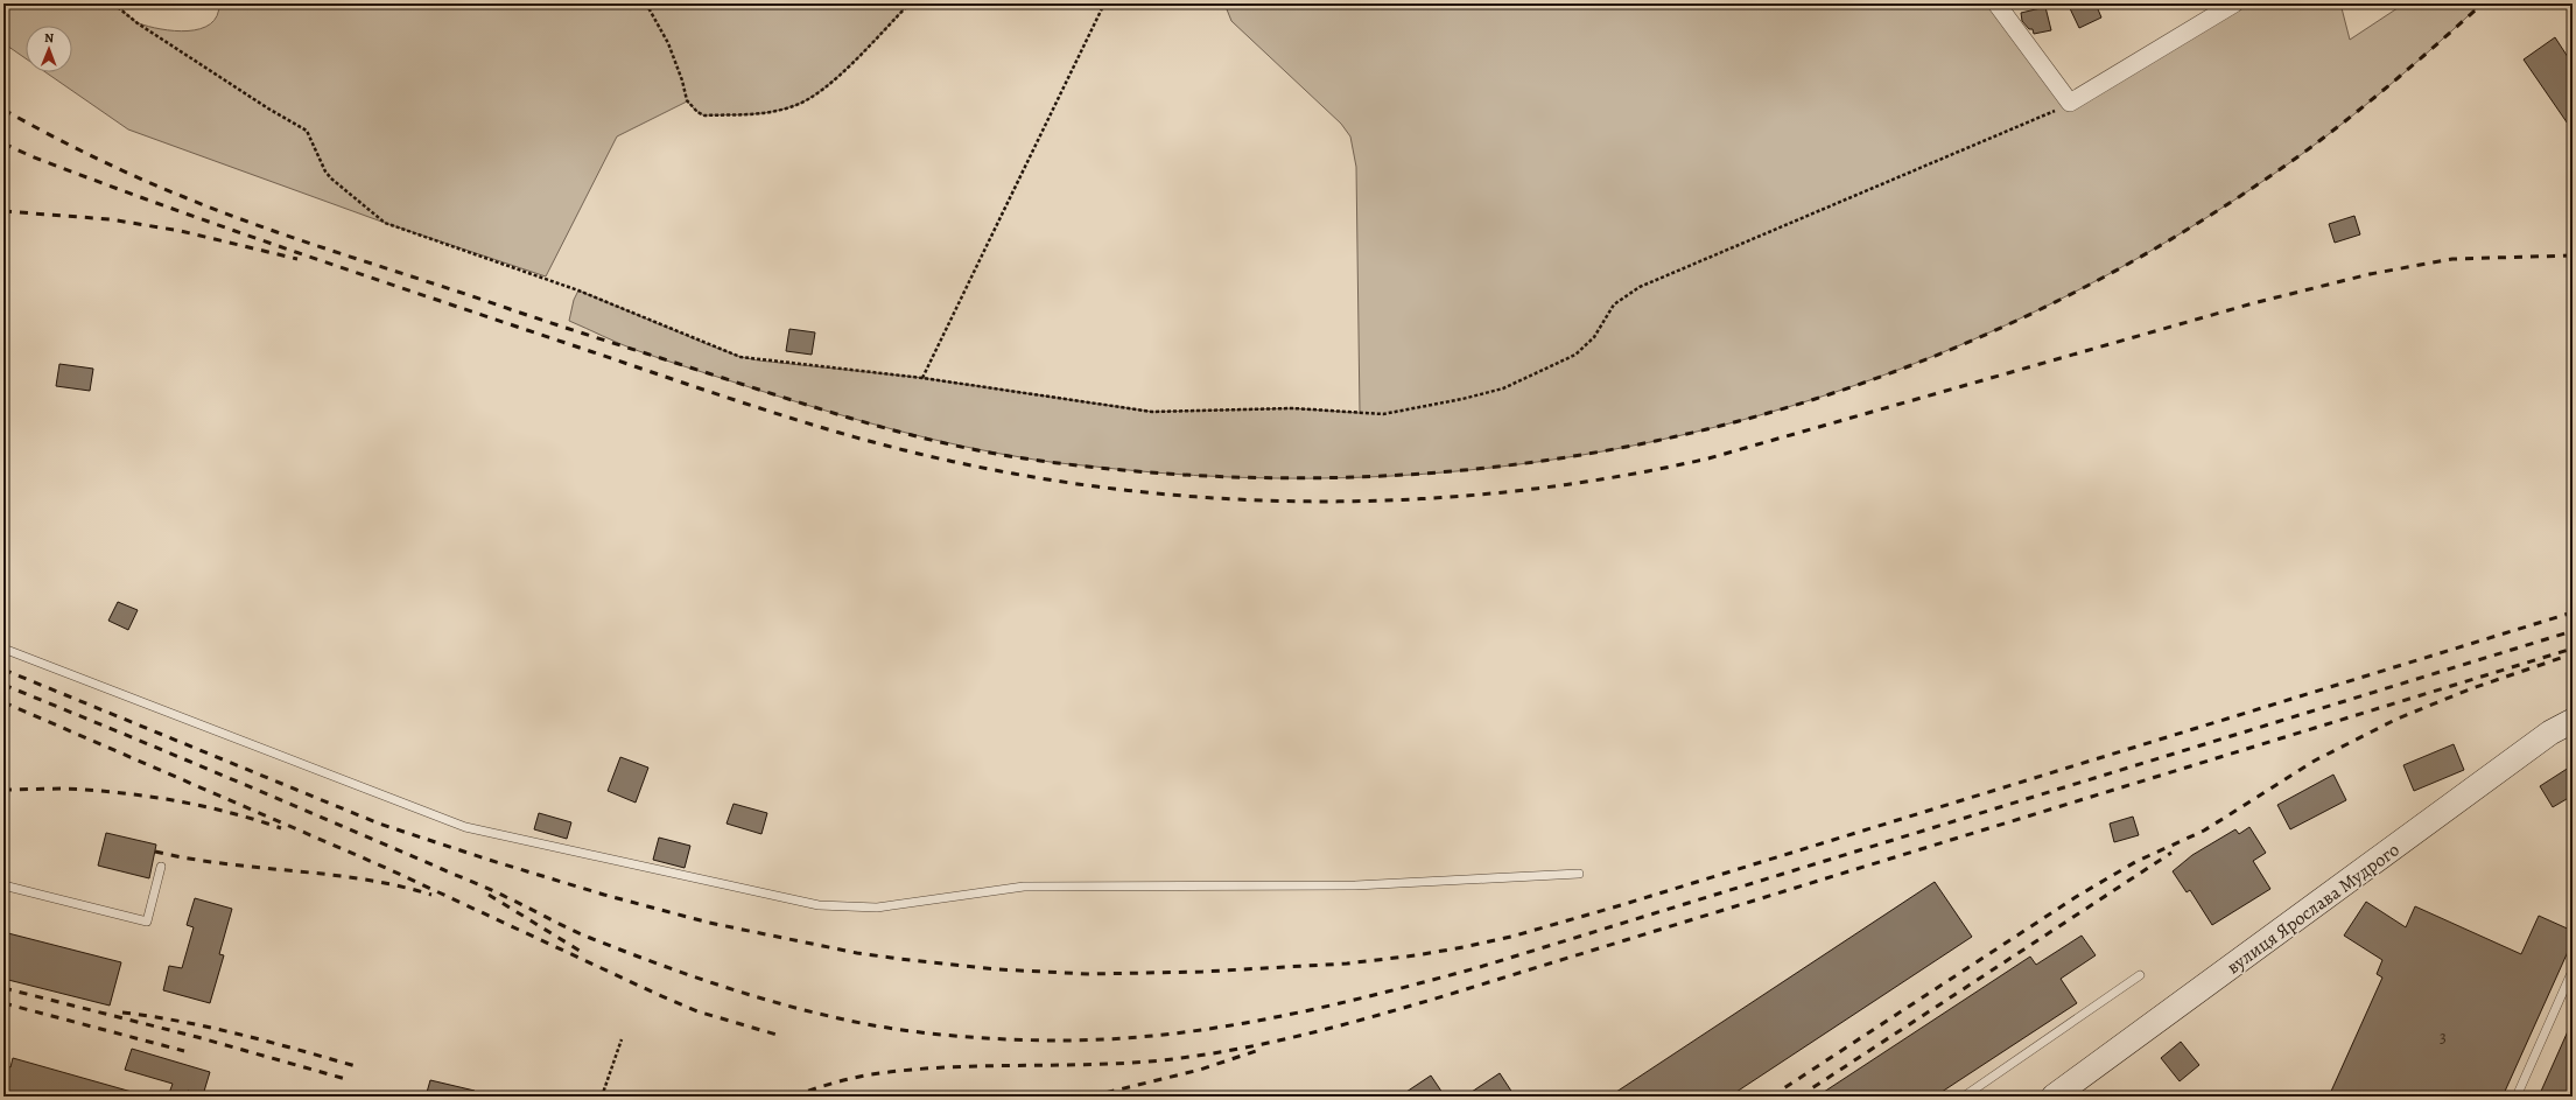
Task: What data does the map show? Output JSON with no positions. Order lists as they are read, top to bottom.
{
  "streets": {
    "street": ["вулиця Ярослава Мудрого"]
  },
  "house_numbers": ["3"],
  "north": "top"
}
